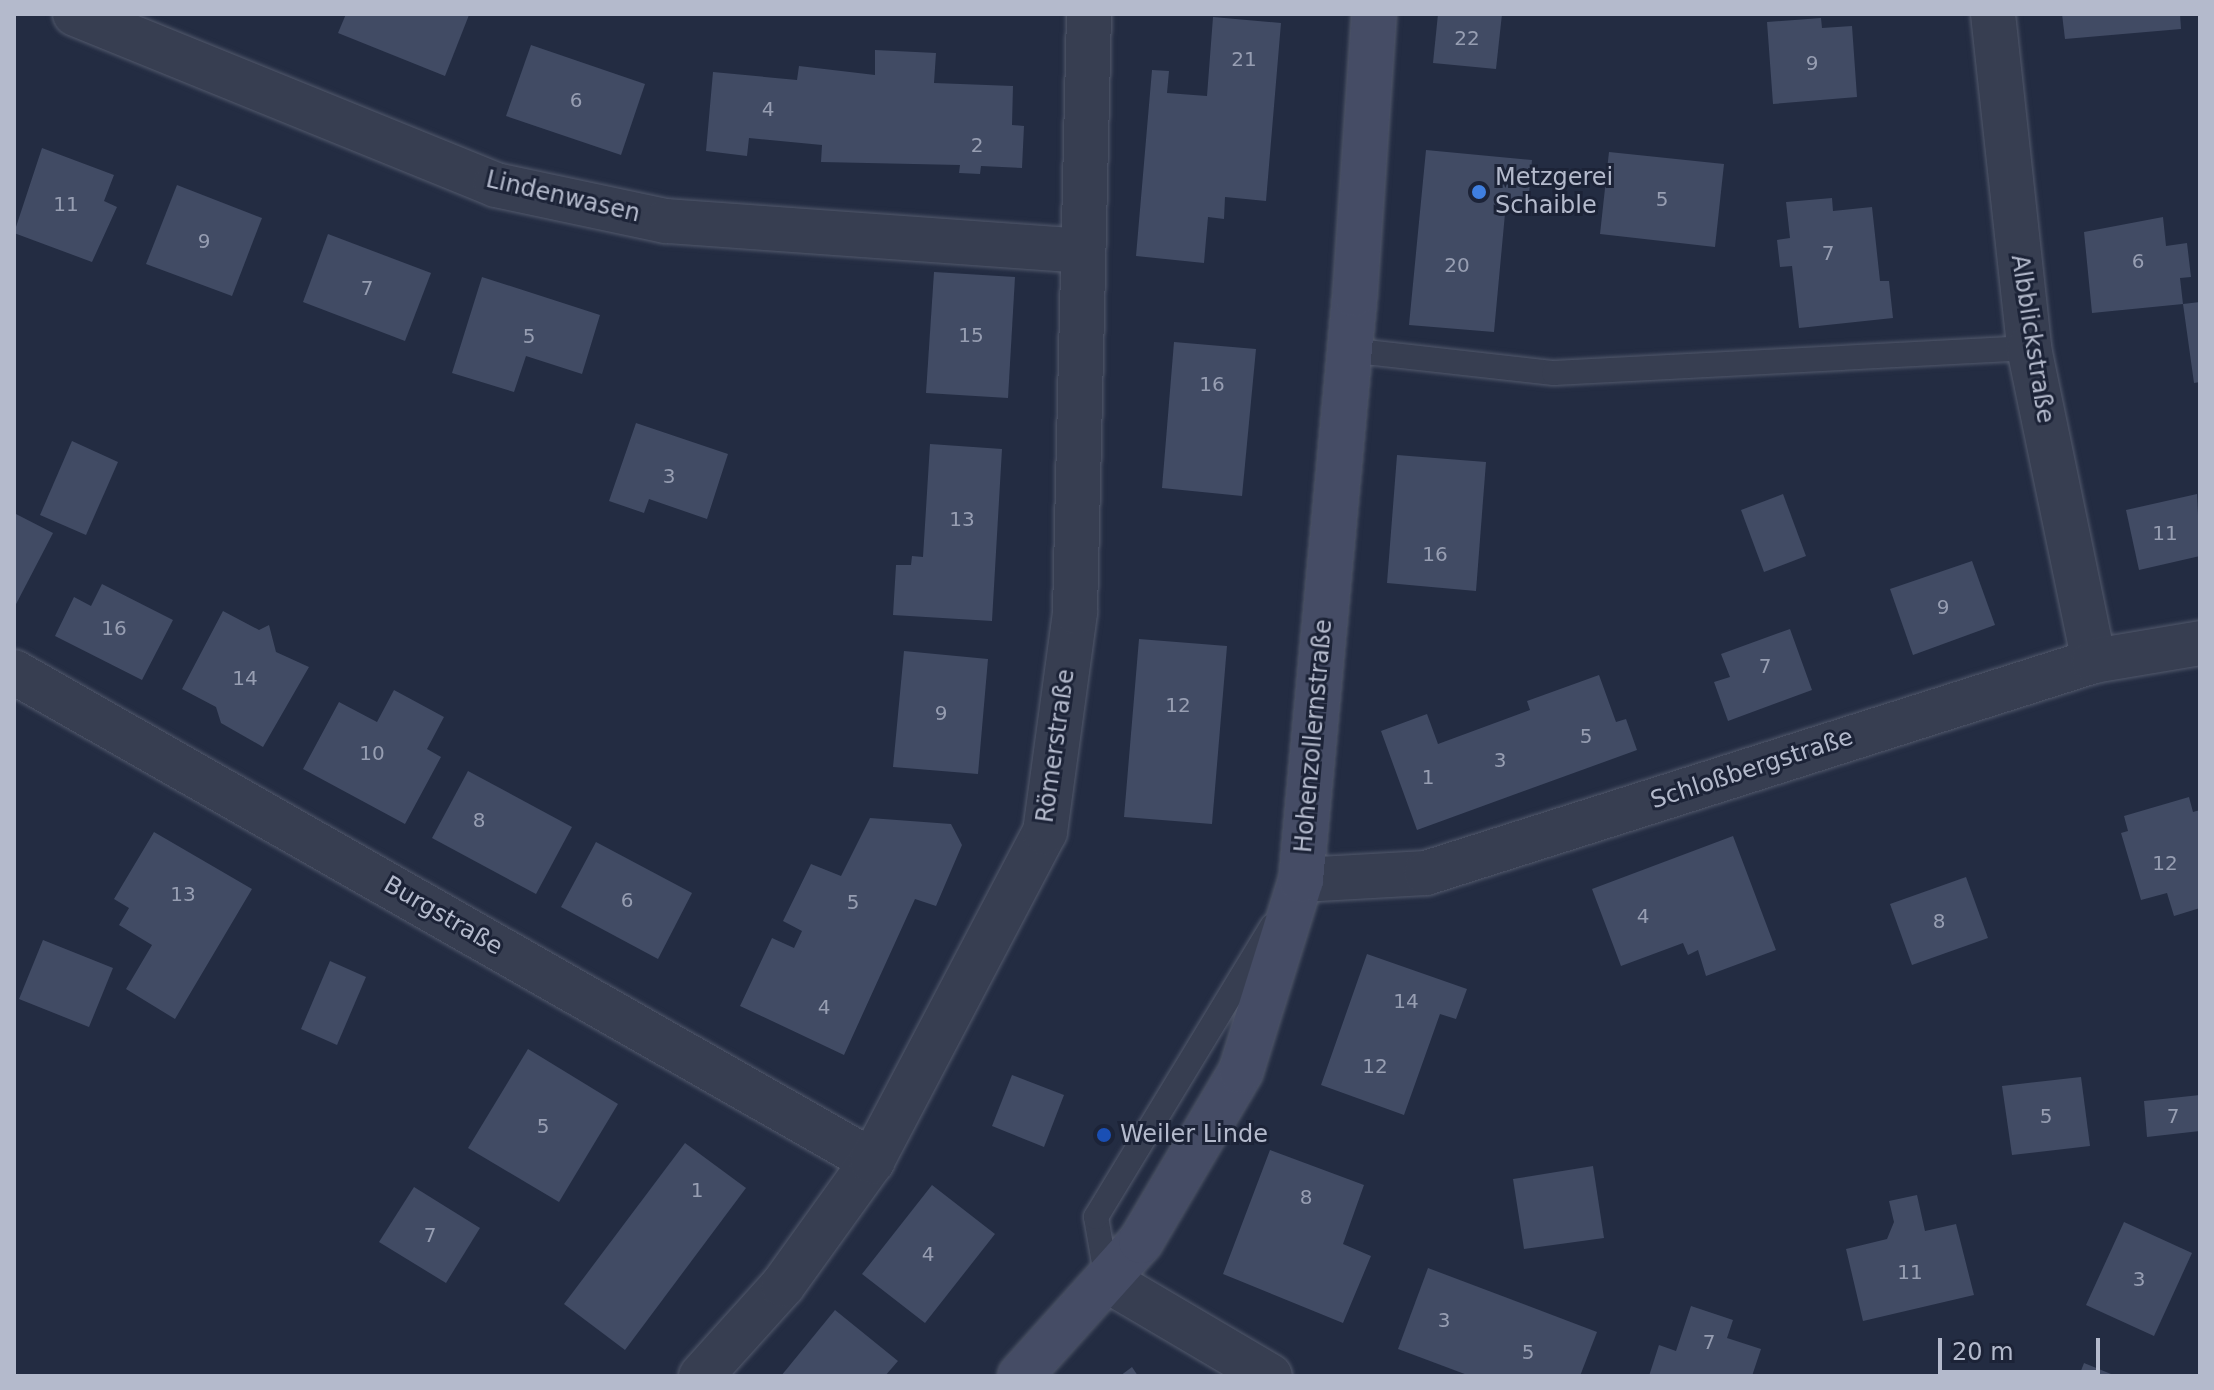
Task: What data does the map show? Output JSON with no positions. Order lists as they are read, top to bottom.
{
  "streets": {
    "main road": ["Hohenzollernstraße"],
    "street": [
      "Lindenwasen",
      "Albblickstraße",
      "Römerstraße",
      "Schloßbergstraße",
      "Burgstraße"
    ]
  },
  "crossings": [
    ["Lindenwasen", "Römerstraße"],
    ["Albblickstraße", "Schloßbergstraße"],
    ["Hohenzollernstraße", "Schloßbergstraße"],
    ["Römerstraße", "Burgstraße"]
  ],
  "places": ["Metzgerei Schaible", "Weiler Linde"],
  "house_numbers": [
    "22",
    "21",
    "9",
    "6",
    "4",
    "2",
    "5",
    "11",
    "9",
    "7",
    "6",
    "20",
    "7",
    "15",
    "5",
    "16",
    "3",
    "13",
    "11",
    "16",
    "9",
    "16",
    "7",
    "14",
    "12",
    "9",
    "5",
    "10",
    "3",
    "1",
    "8",
    "12",
    "13",
    "6",
    "5",
    "4",
    "8",
    "14",
    "4",
    "12",
    "5",
    "7",
    "5",
    "1",
    "8",
    "7",
    "4",
    "11",
    "3",
    "3",
    "7",
    "5"
  ],
  "scale_bar": "20 m"
}
